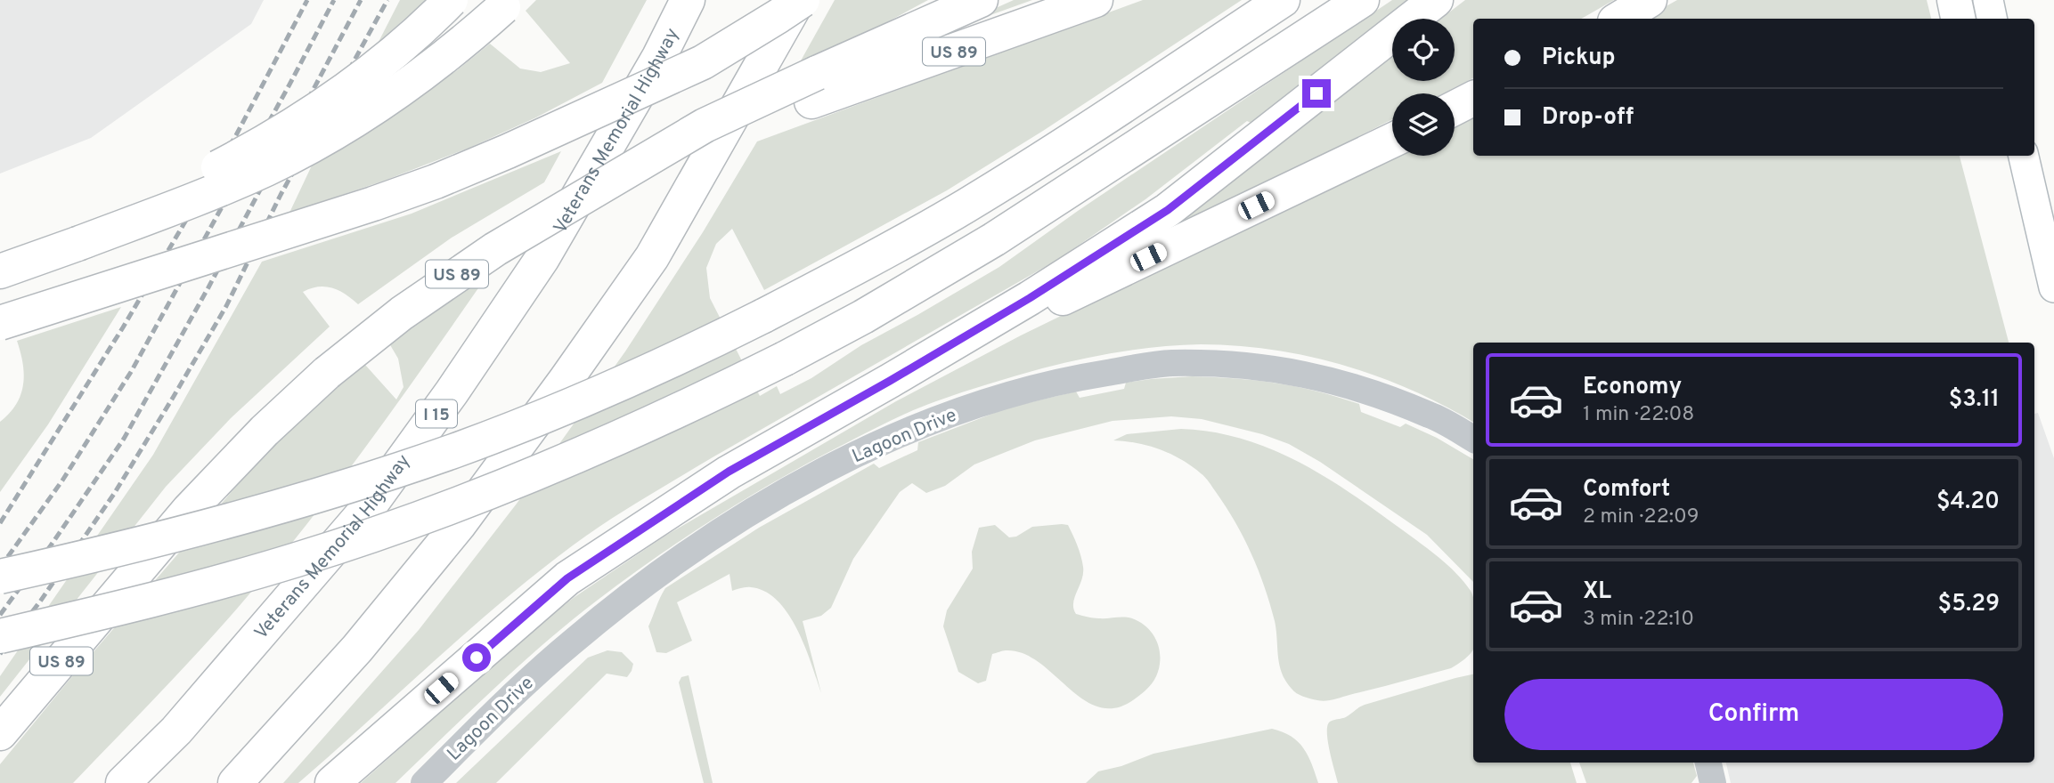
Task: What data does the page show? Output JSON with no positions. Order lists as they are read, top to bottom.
{
  "streets": {
    "highway": ["US 89", "Veterans Memorial Highway", "I 15"],
    "street": ["Lagoon Drive"]
  },
  "page": {
    "banner": ["Pickup", "Drop-off"],
    "list": [
      {
        "name": "Economy",
        "note": "1 min · 22:08",
        "value": "$3.11"
      },
      {
        "name": "Comfort",
        "note": "2 min · 22:09",
        "value": "$4.20"
      },
      {
        "name": "XL",
        "note": "3 min · 22:10",
        "value": "$5.29"
      }
    ],
    "buttons": "Confirm"
  }
}
